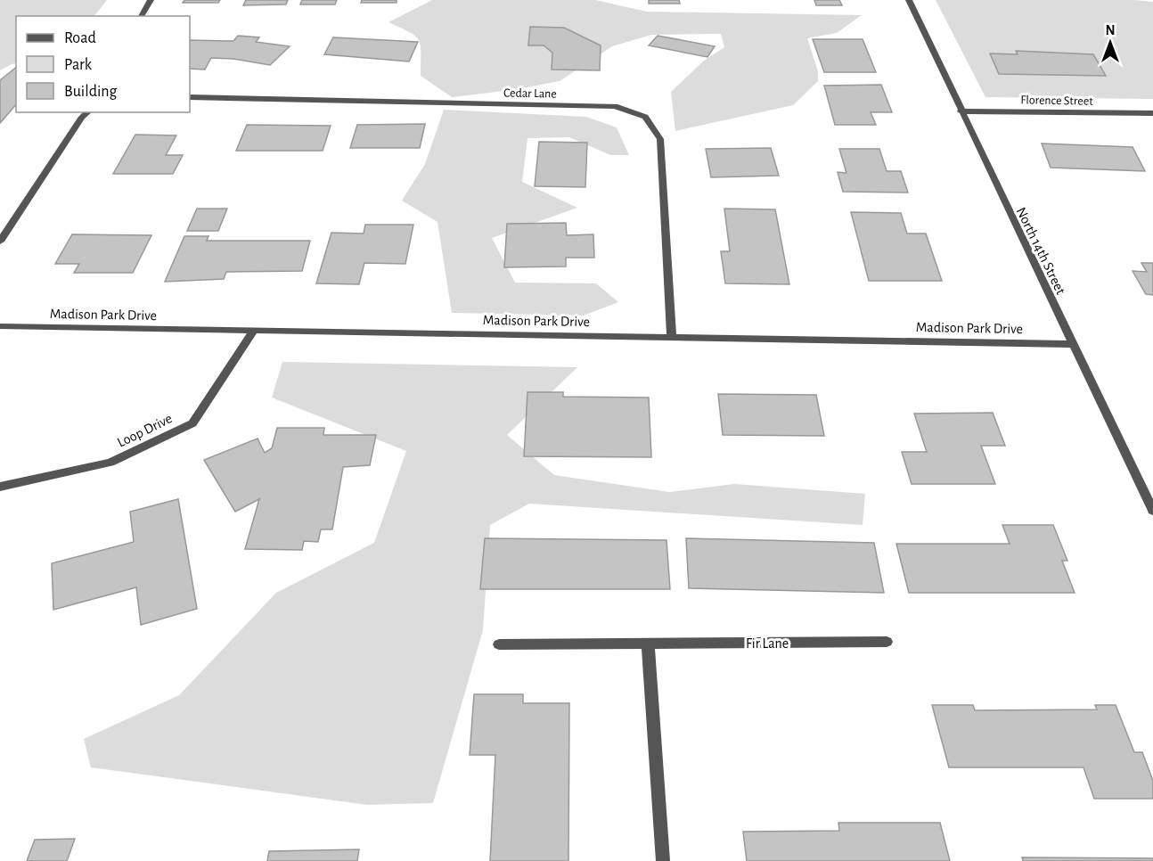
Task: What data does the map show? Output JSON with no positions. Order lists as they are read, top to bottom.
{
  "streets": {
    "street": [
      "Cedar Lane",
      "Florence Street",
      "North 14th Street",
      "Madison Park Drive",
      "Loop Drive",
      "Fir Lane"
    ]
  },
  "crossings": [
    ["Cedar Lane", "Madison Park Drive"],
    ["Florence Street", "North 14th Street"],
    ["North 14th Street", "Madison Park Drive"],
    ["Madison Park Drive", "Loop Drive"]
  ],
  "legend": ["Road", "Park", "Building"],
  "north": "top"
}
